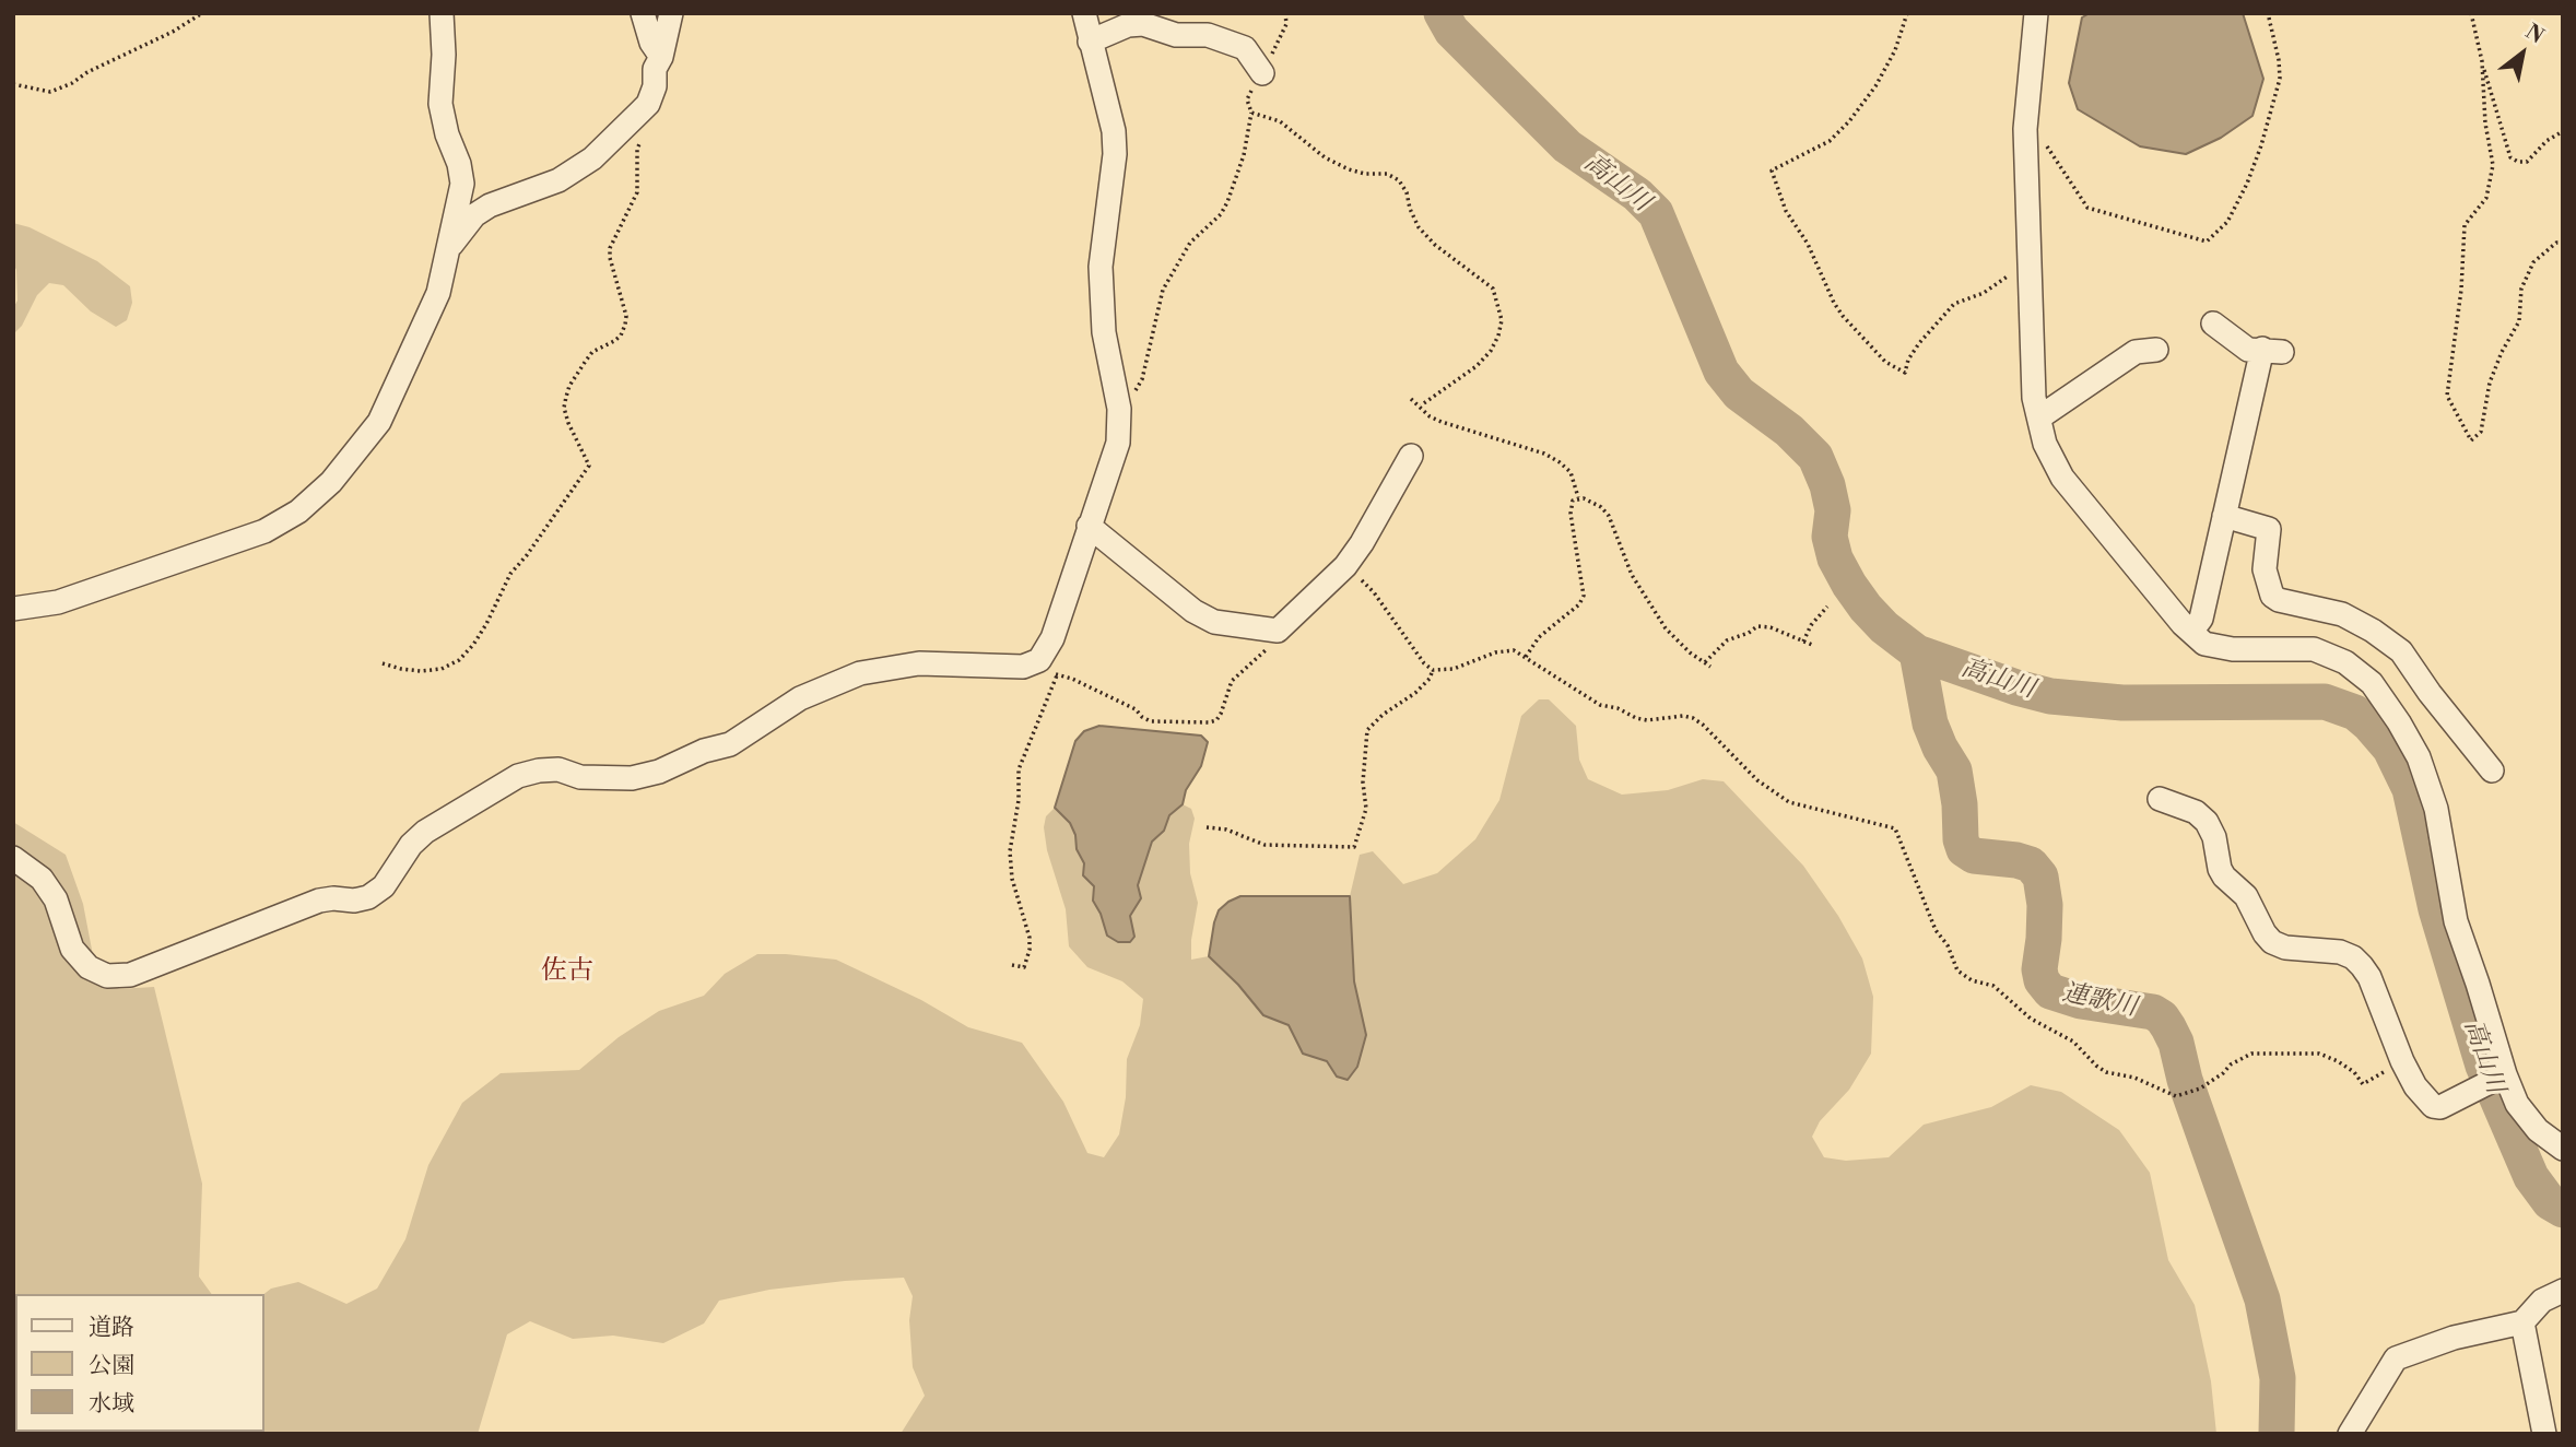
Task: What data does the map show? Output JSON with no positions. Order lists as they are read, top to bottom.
{
  "districts": ["佐古"],
  "water": ["高山川", "連歌川"],
  "legend": ["道路", "公園", "水域"],
  "north": "top right"
}
